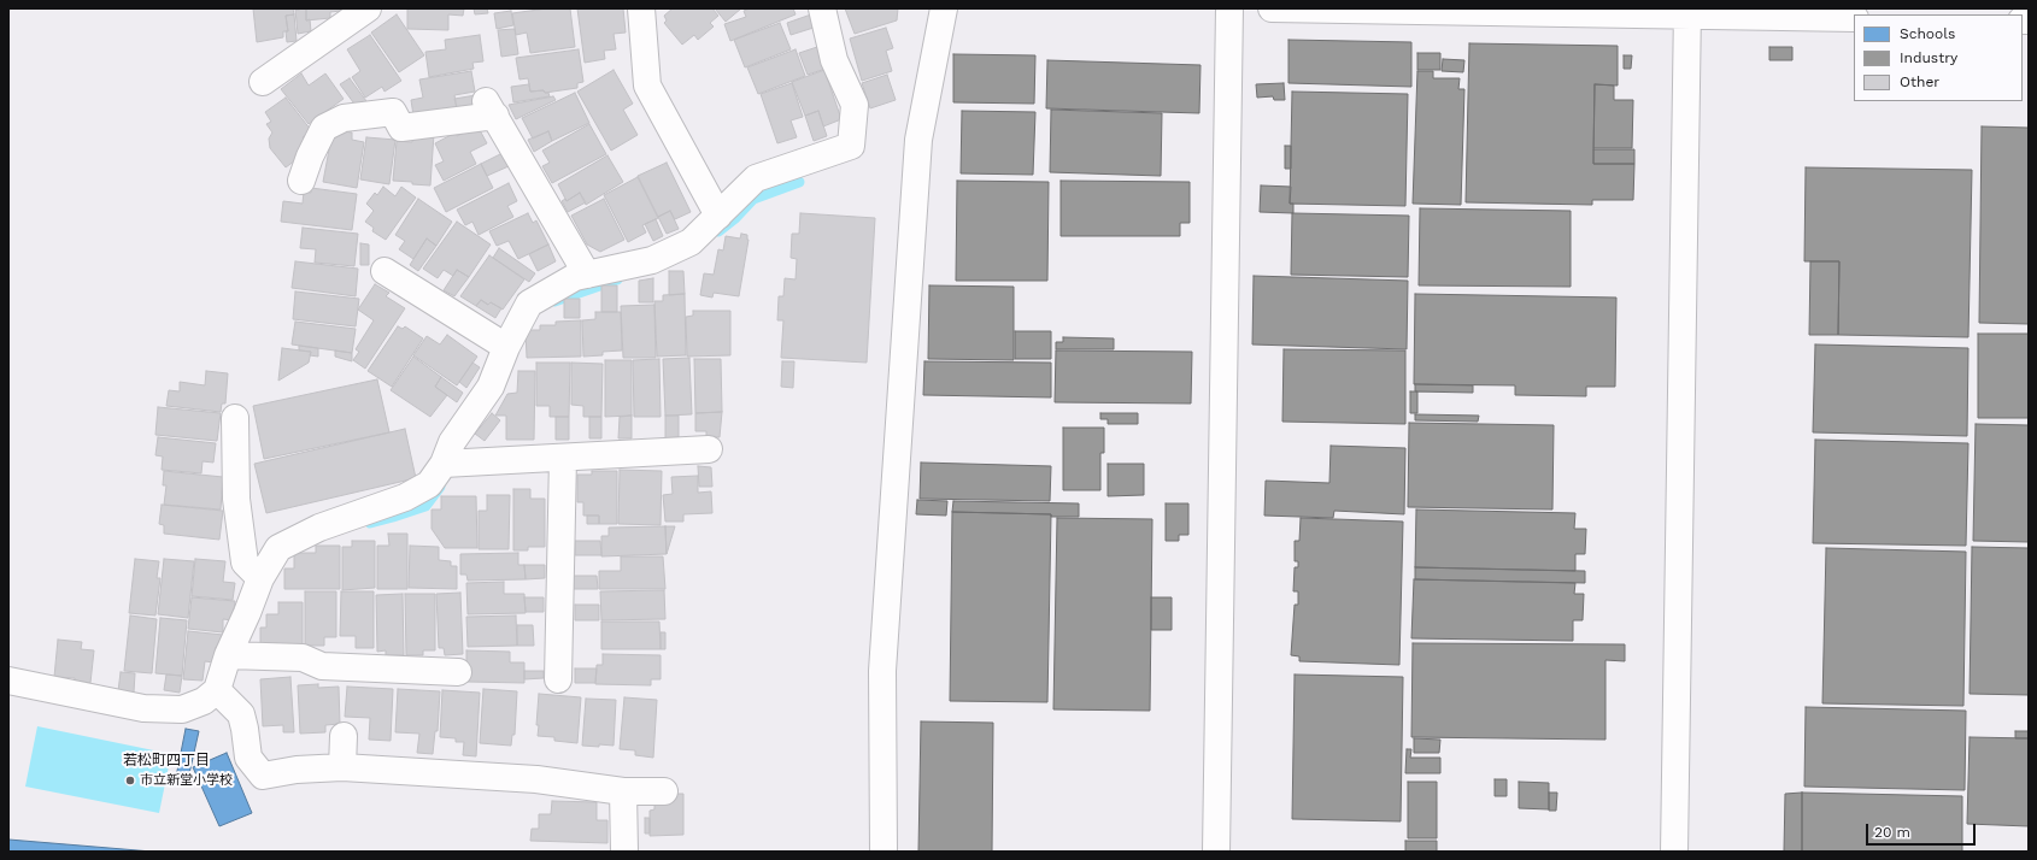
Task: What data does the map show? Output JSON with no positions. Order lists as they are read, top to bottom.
{
  "districts": ["若松町四丁目"],
  "places": ["市立新堂小学校"],
  "legend": ["Schools", "Industry", "Other"],
  "scale_bar": "20 m"
}
